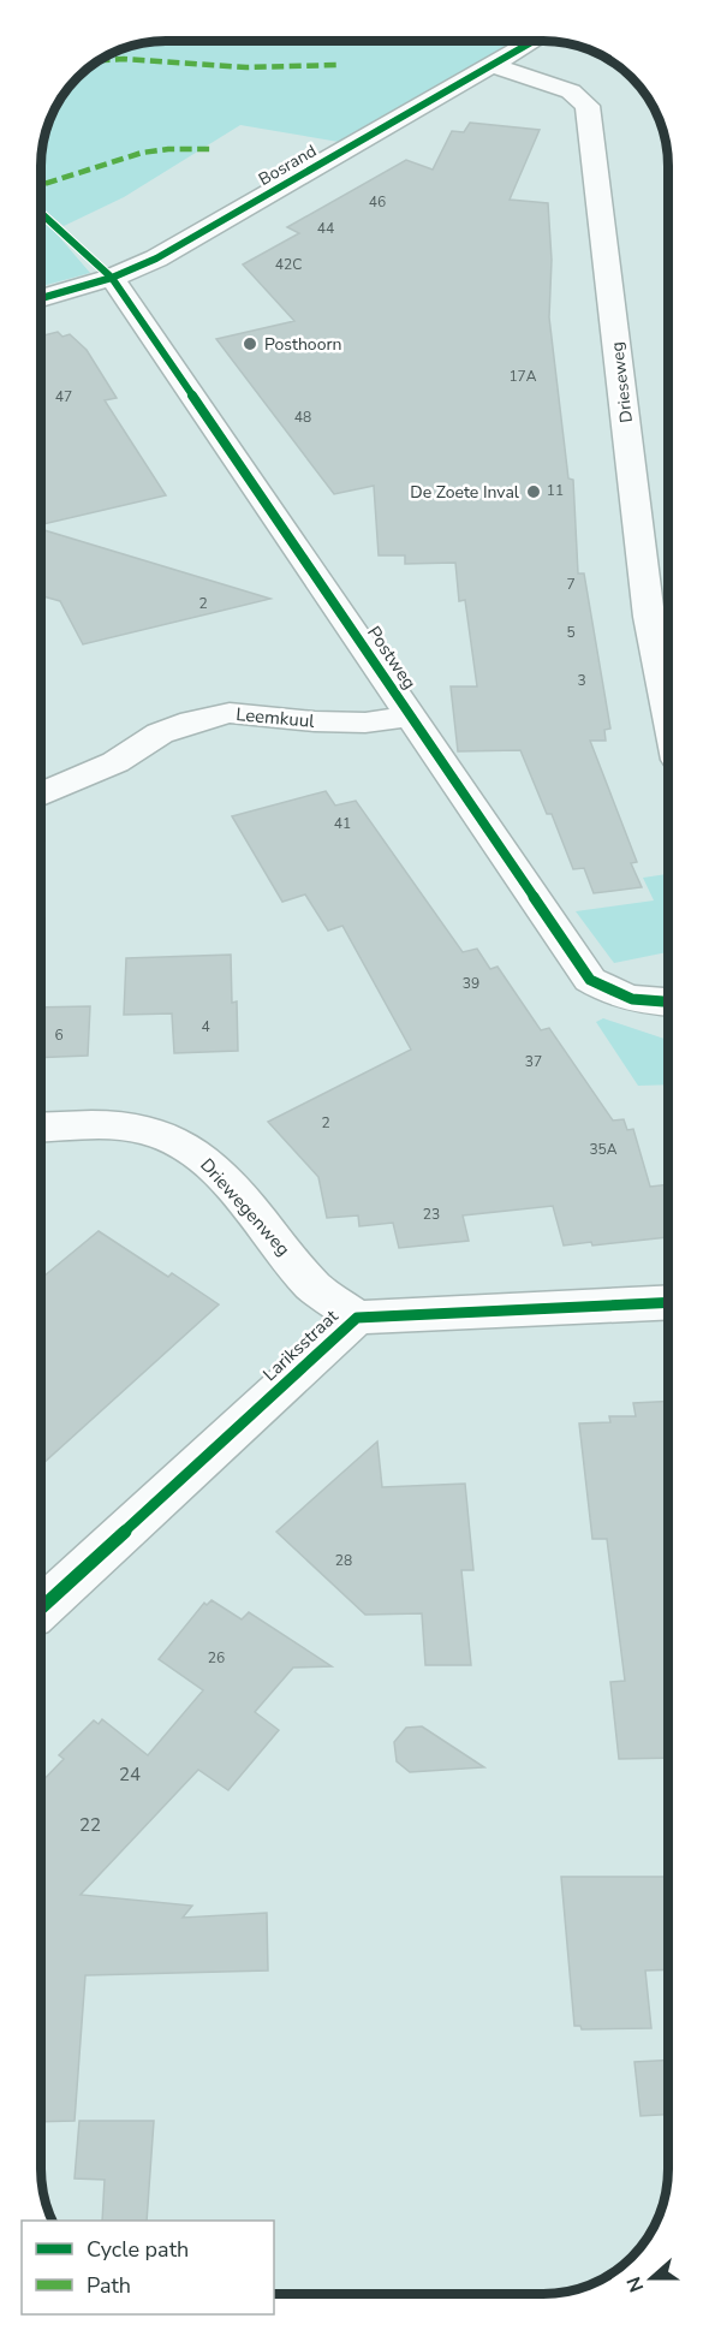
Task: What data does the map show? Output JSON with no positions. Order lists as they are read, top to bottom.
{
  "streets": {
    "street": [
      "Bosrand",
      "Drieseweg",
      "Postweg",
      "Leemkuul",
      "Driewegenweg",
      "Lariksstraat"
    ]
  },
  "crossings": [
    ["Bosrand", "Drieseweg"],
    ["Bosrand", "Postweg"],
    ["Postweg", "Leemkuul"],
    ["Driewegenweg", "Lariksstraat"]
  ],
  "places": ["Posthoorn", "De Zoete Inval"],
  "house_numbers": [
    "46",
    "44",
    "42C",
    "17A",
    "47",
    "48",
    "11",
    "7",
    "2",
    "5",
    "3",
    "41",
    "39",
    "4",
    "6",
    "37",
    "2",
    "35A",
    "23",
    "28",
    "26",
    "24",
    "22"
  ],
  "legend": ["Cycle path", "Path"],
  "north": "left"
}
